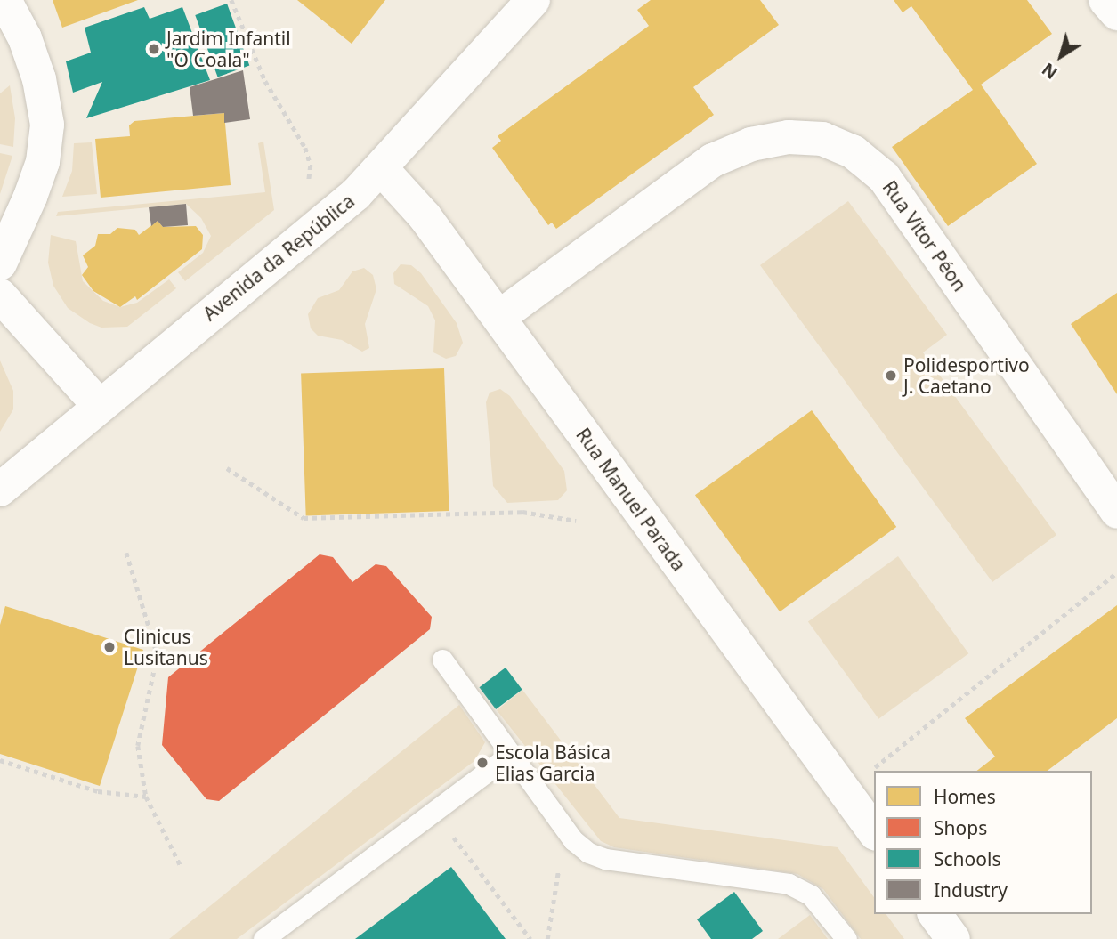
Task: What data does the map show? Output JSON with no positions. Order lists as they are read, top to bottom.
{
  "streets": {
    "street": ["Rua Vitor Péon", "Avenida da República", "Rua Manuel Parada"]
  },
  "crossings": [
    ["Rua Vitor Péon", "Rua Manuel Parada"],
    ["Avenida da República", "Rua Manuel Parada"]
  ],
  "places": [
    "Jardim Infantil \"O Coala\"",
    "Polidesportivo J. Caetano",
    "Clinicus Lusitanus",
    "Escola Básica Elias Garcia"
  ],
  "legend": [
    "Homes",
    "Shops",
    "Schools",
    "Industry"
  ],
  "north": "bottom left"
}
